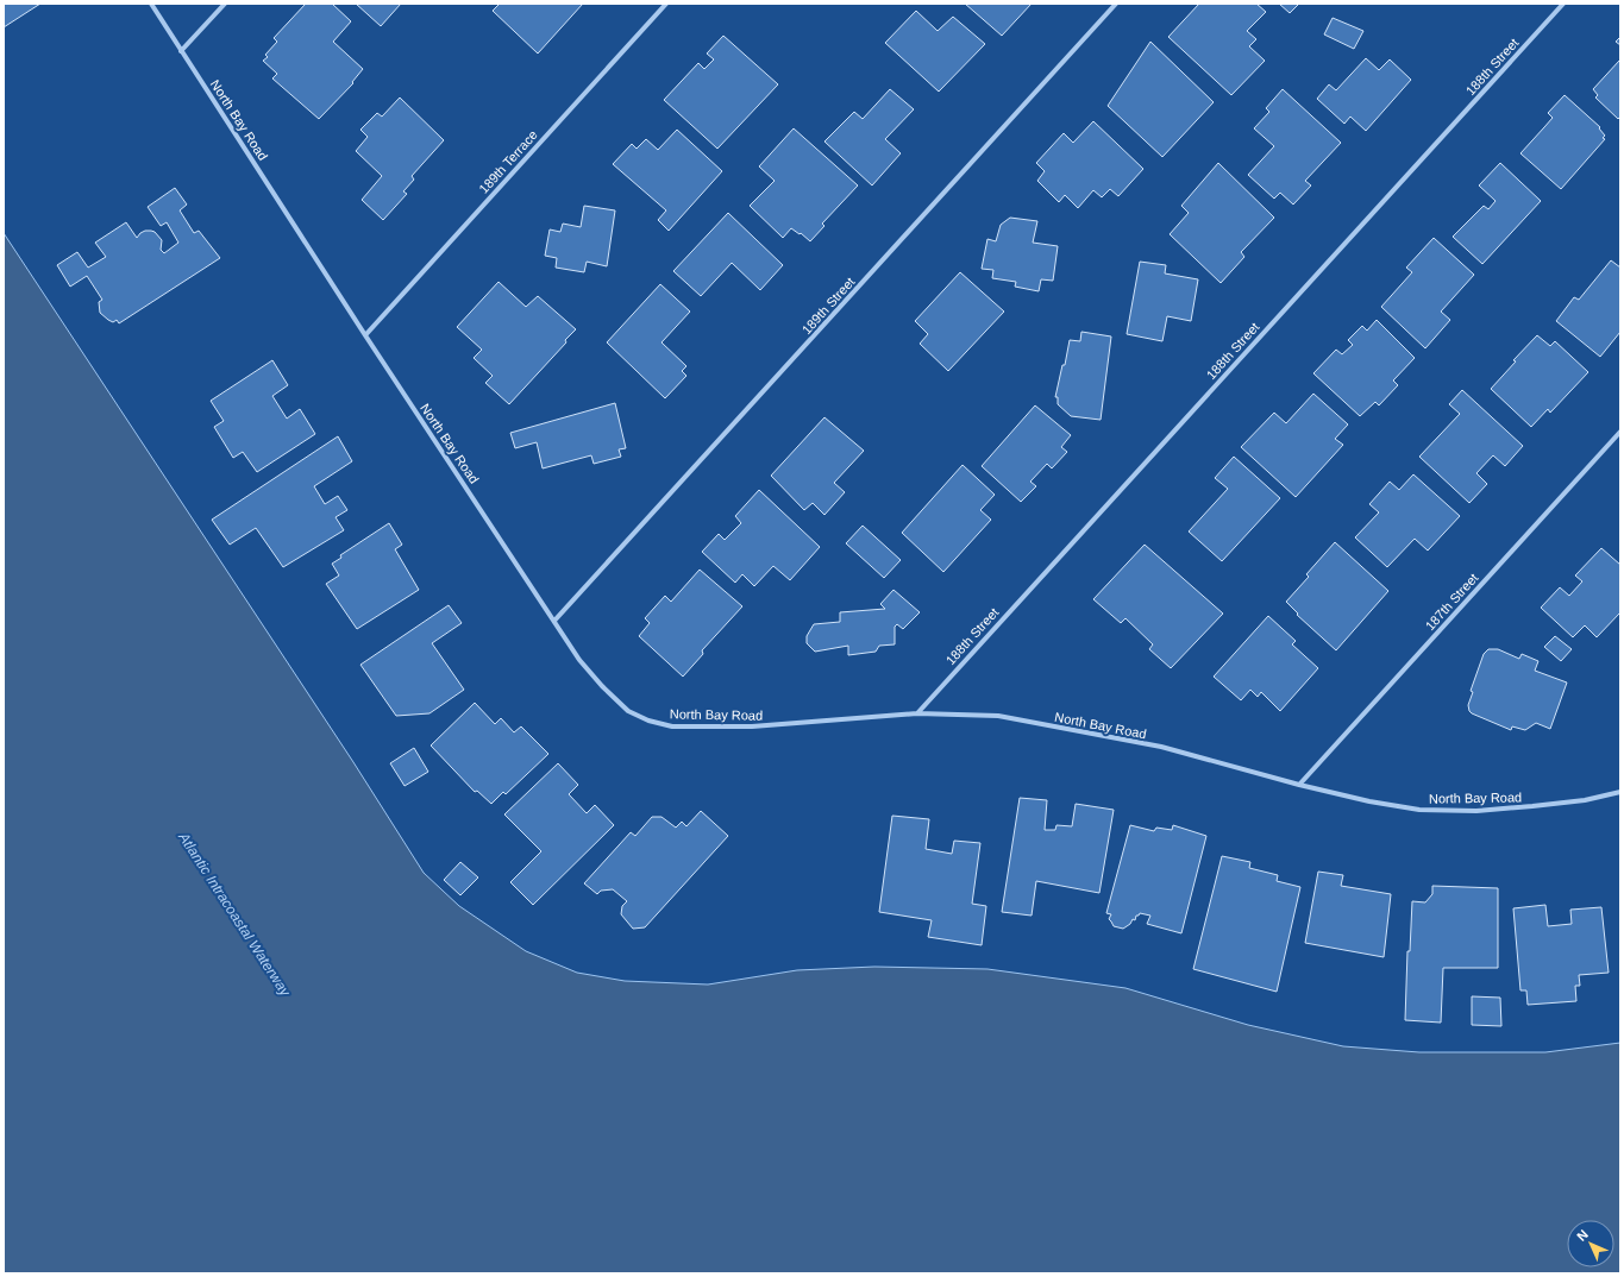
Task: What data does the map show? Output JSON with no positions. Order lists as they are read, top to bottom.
{
  "streets": {
    "street": [
      "188th Street",
      "North Bay Road",
      "189th Terrace",
      "189th Street",
      "187th Street"
    ]
  },
  "crossings": [
    ["188th Street", "North Bay Road"],
    ["North Bay Road", "189th Terrace"],
    ["North Bay Road", "189th Street"],
    ["North Bay Road", "187th Street"]
  ],
  "water": ["Atlantic Intracoastal Waterway"],
  "north": "top left"
}
